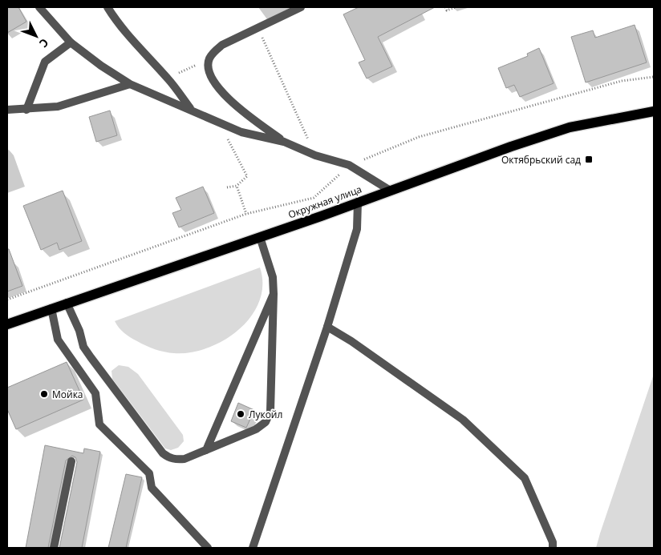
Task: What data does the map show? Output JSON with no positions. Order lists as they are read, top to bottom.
{
  "streets": {
    "main road": ["Окружная улица"]
  },
  "places": {
    "transit": ["Октябрьский сад"],
    "other": ["Мойка", "Лукойл"]
  },
  "north": "bottom right"
}
